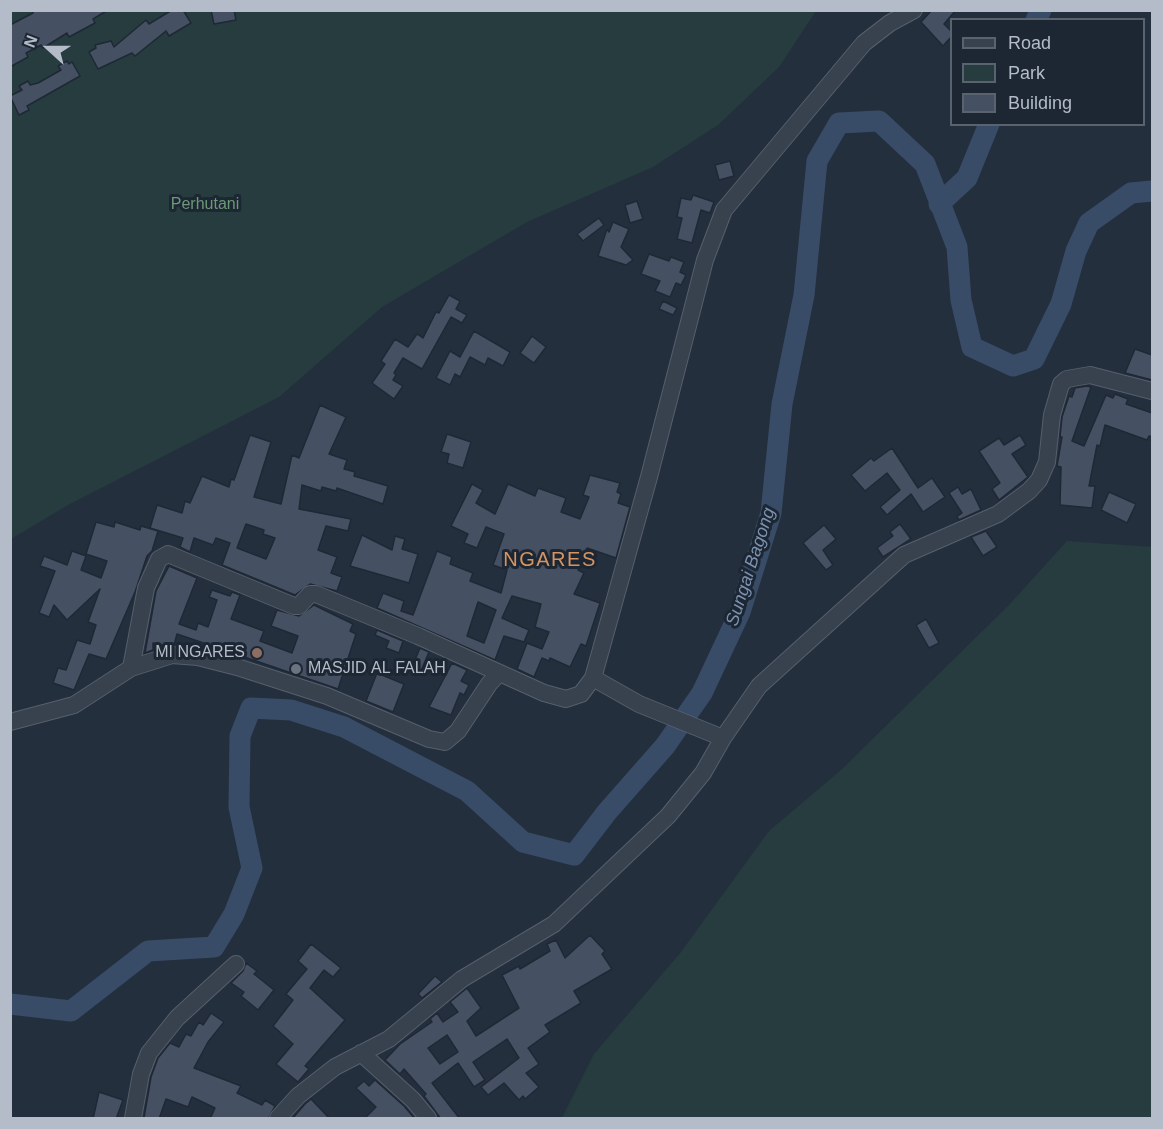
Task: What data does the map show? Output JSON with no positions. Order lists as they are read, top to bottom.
{
  "districts": ["NGARES"],
  "water": ["Sungai Bagong"],
  "parks": ["Perhutani"],
  "places": ["MI NGARES", "MASJID AL FALAH"],
  "legend": ["Road", "Park", "Building"],
  "north": "left"
}
